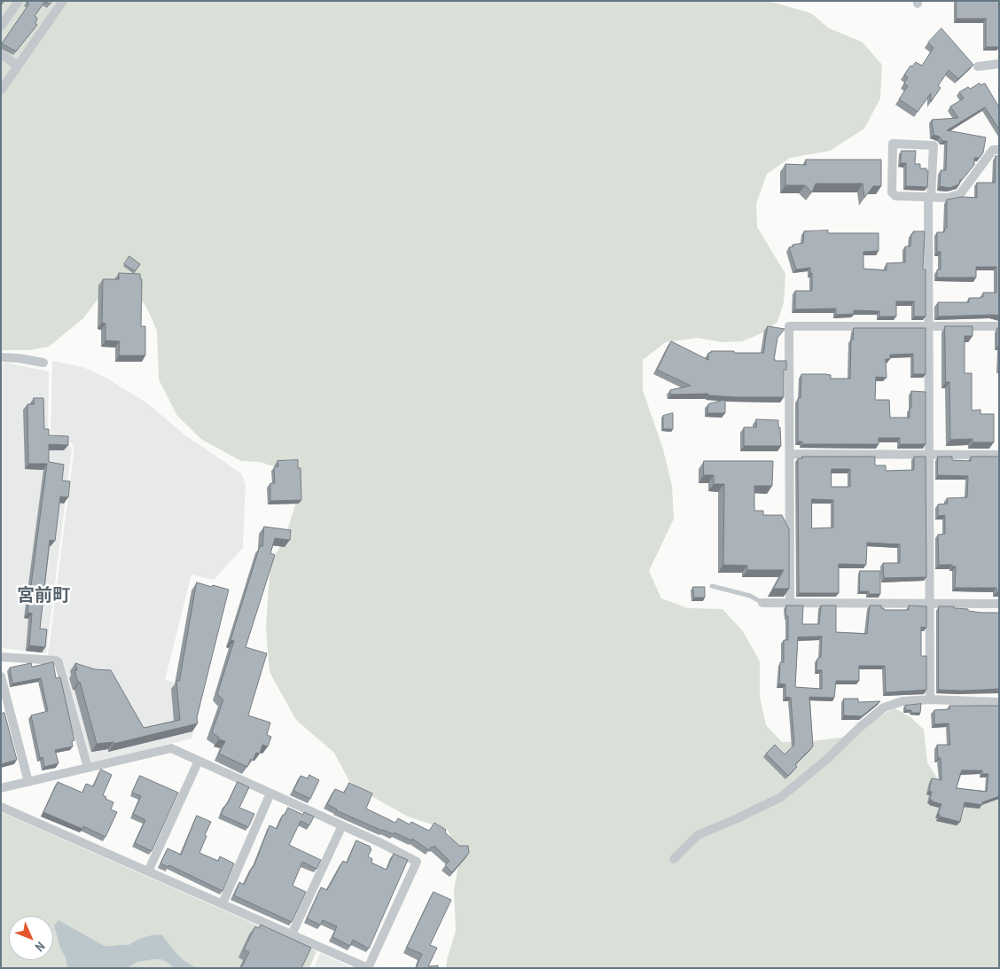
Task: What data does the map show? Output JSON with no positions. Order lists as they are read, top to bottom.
{
  "districts": ["宮前町"],
  "north": "bottom right"
}
